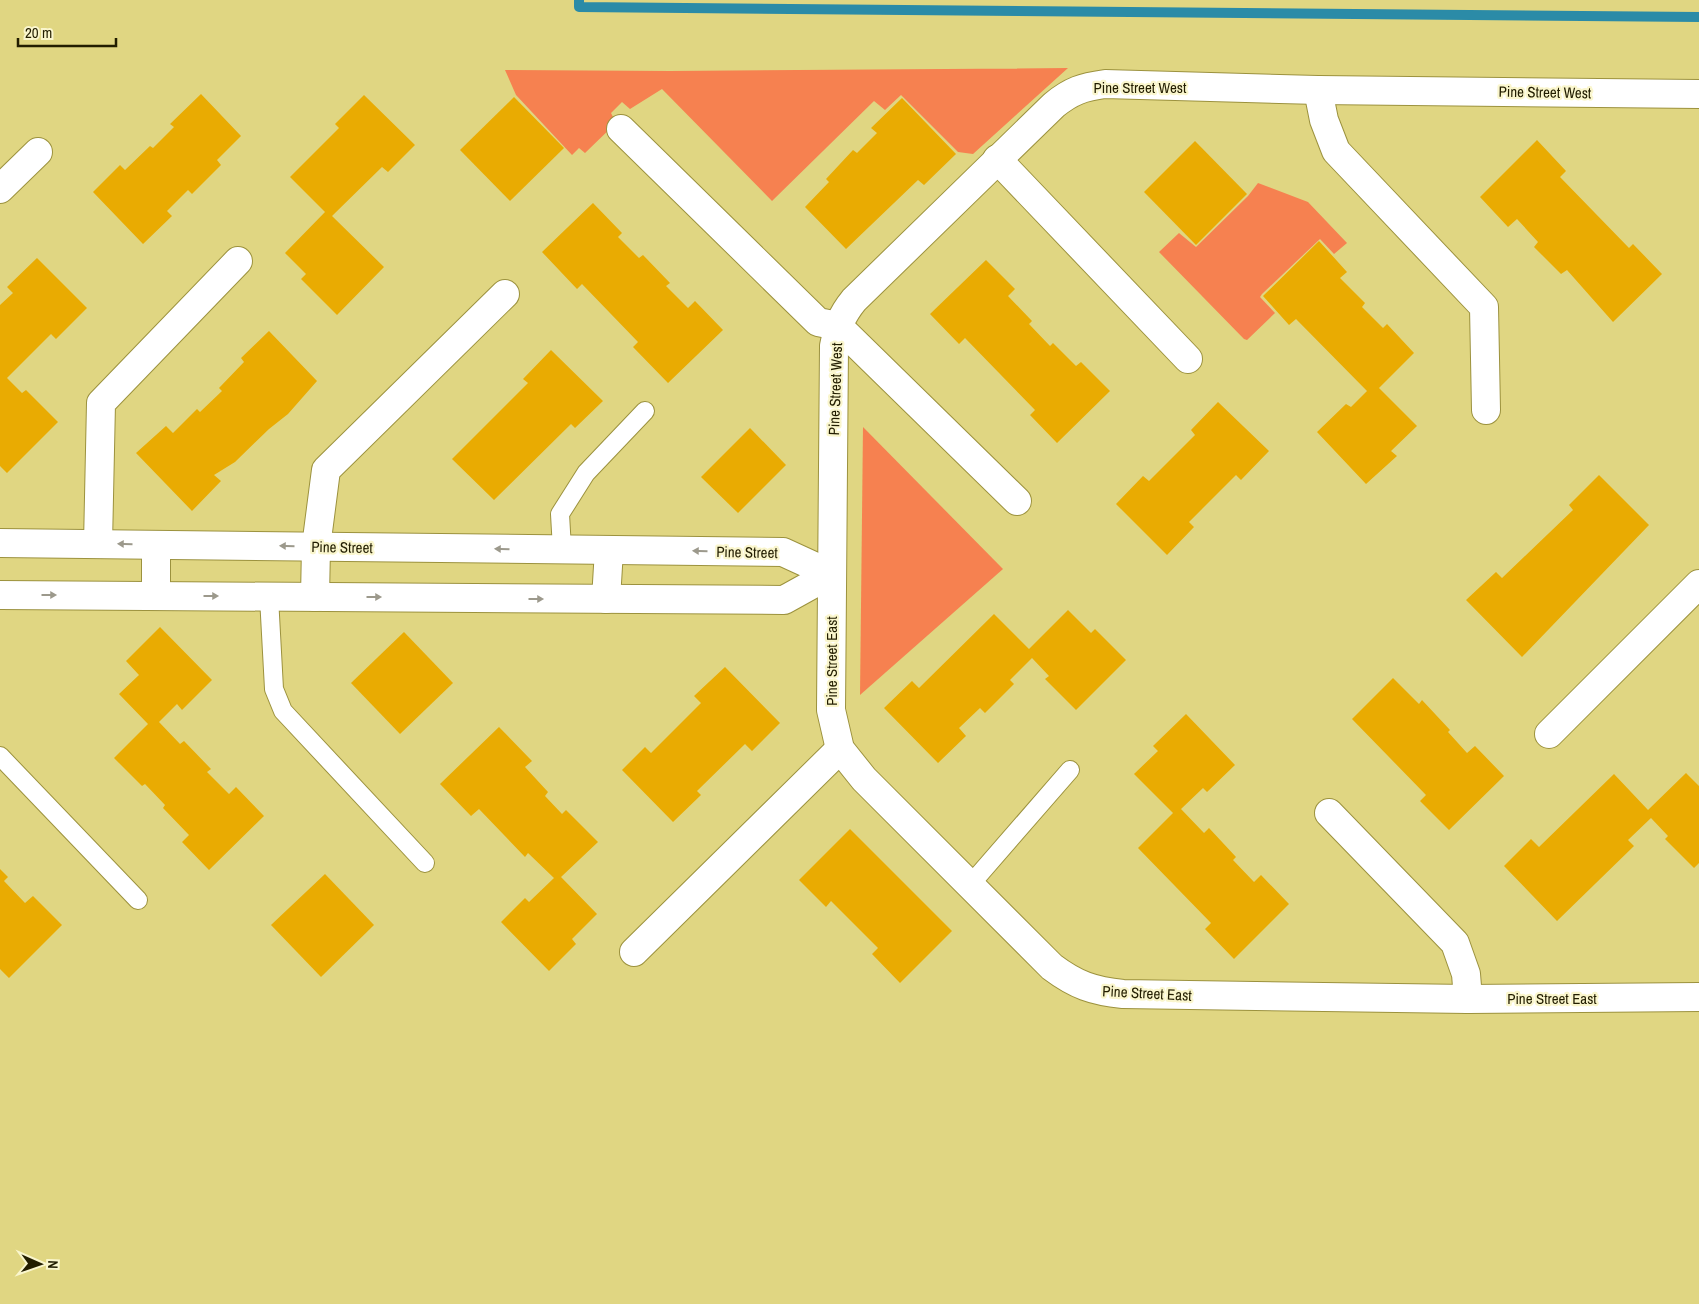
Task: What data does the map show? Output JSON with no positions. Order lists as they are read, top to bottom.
{
  "streets": {
    "street": ["Pine Street West", "Pine Street", "Pine Street East"]
  },
  "crossings": [
    ["Pine Street West", "Pine Street"],
    ["Pine Street West", "Pine Street East"],
    ["Pine Street", "Pine Street East"]
  ],
  "scale_bar": "20 m",
  "north": "right"
}
